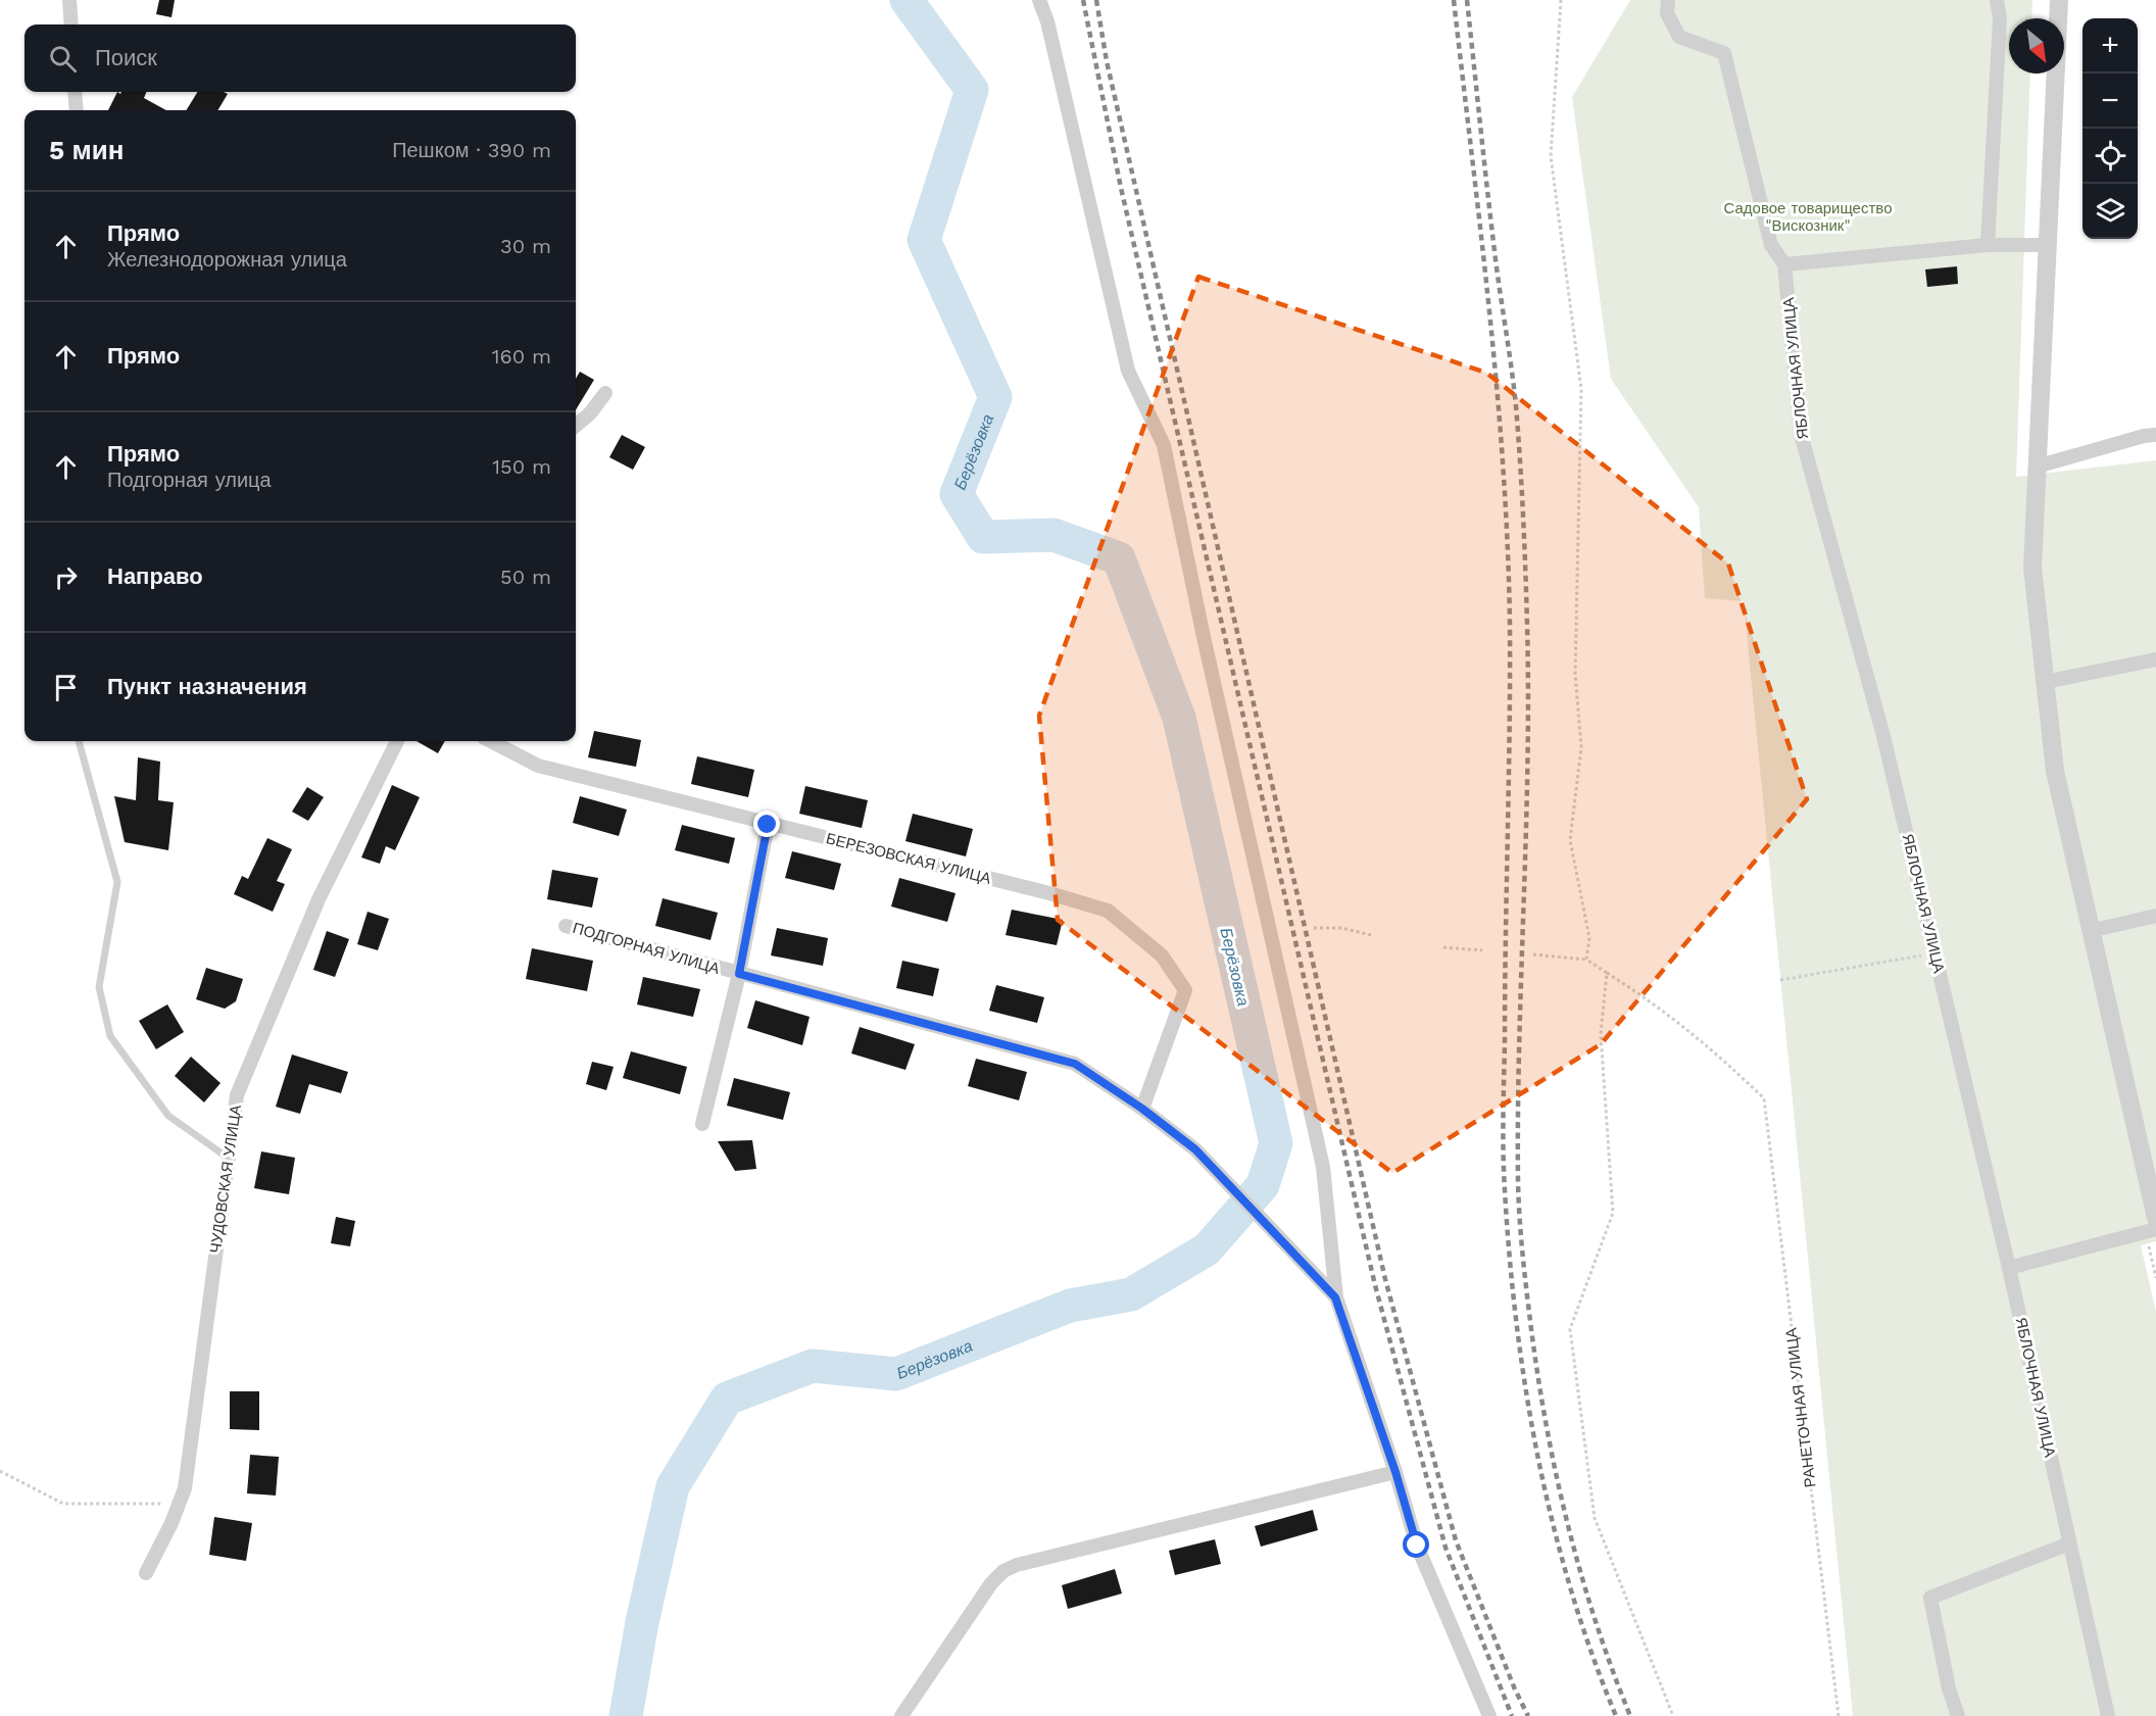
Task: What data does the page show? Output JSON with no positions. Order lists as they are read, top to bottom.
{
  "streets": {
    "street": [
      "ЯБЛОЧНАЯ УЛИЦА",
      "БЕРЕЗОВСКАЯ УЛИЦА",
      "ПОДГОРНАЯ УЛИЦА",
      "ЧУДОВСКАЯ УЛИЦА"
    ],
    "path": ["РАНЕТОЧНАЯ УЛИЦА"]
  },
  "crossings": [
    ["БЕРЕЗОВСКАЯ УЛИЦА", "ПОДГОРНАЯ УЛИЦА"]
  ],
  "water": ["Берёзовка"],
  "parks": ["Садовое товарищество \"Вискозник\""],
  "north": "bottom right",
  "page": {
    "map_buttons": ["+", "−"],
    "search": "Поиск",
    "heading": ["5 мин", "Пешком · 390 m"],
    "list": [
      ["Прямо", "Железнодорожная улица", "30 m"],
      ["Прямо", "160 m"],
      ["Прямо", "Подгорная улица", "150 m"],
      ["Направо", "50 m"],
      "Пункт назначения"
    ]
  }
}
